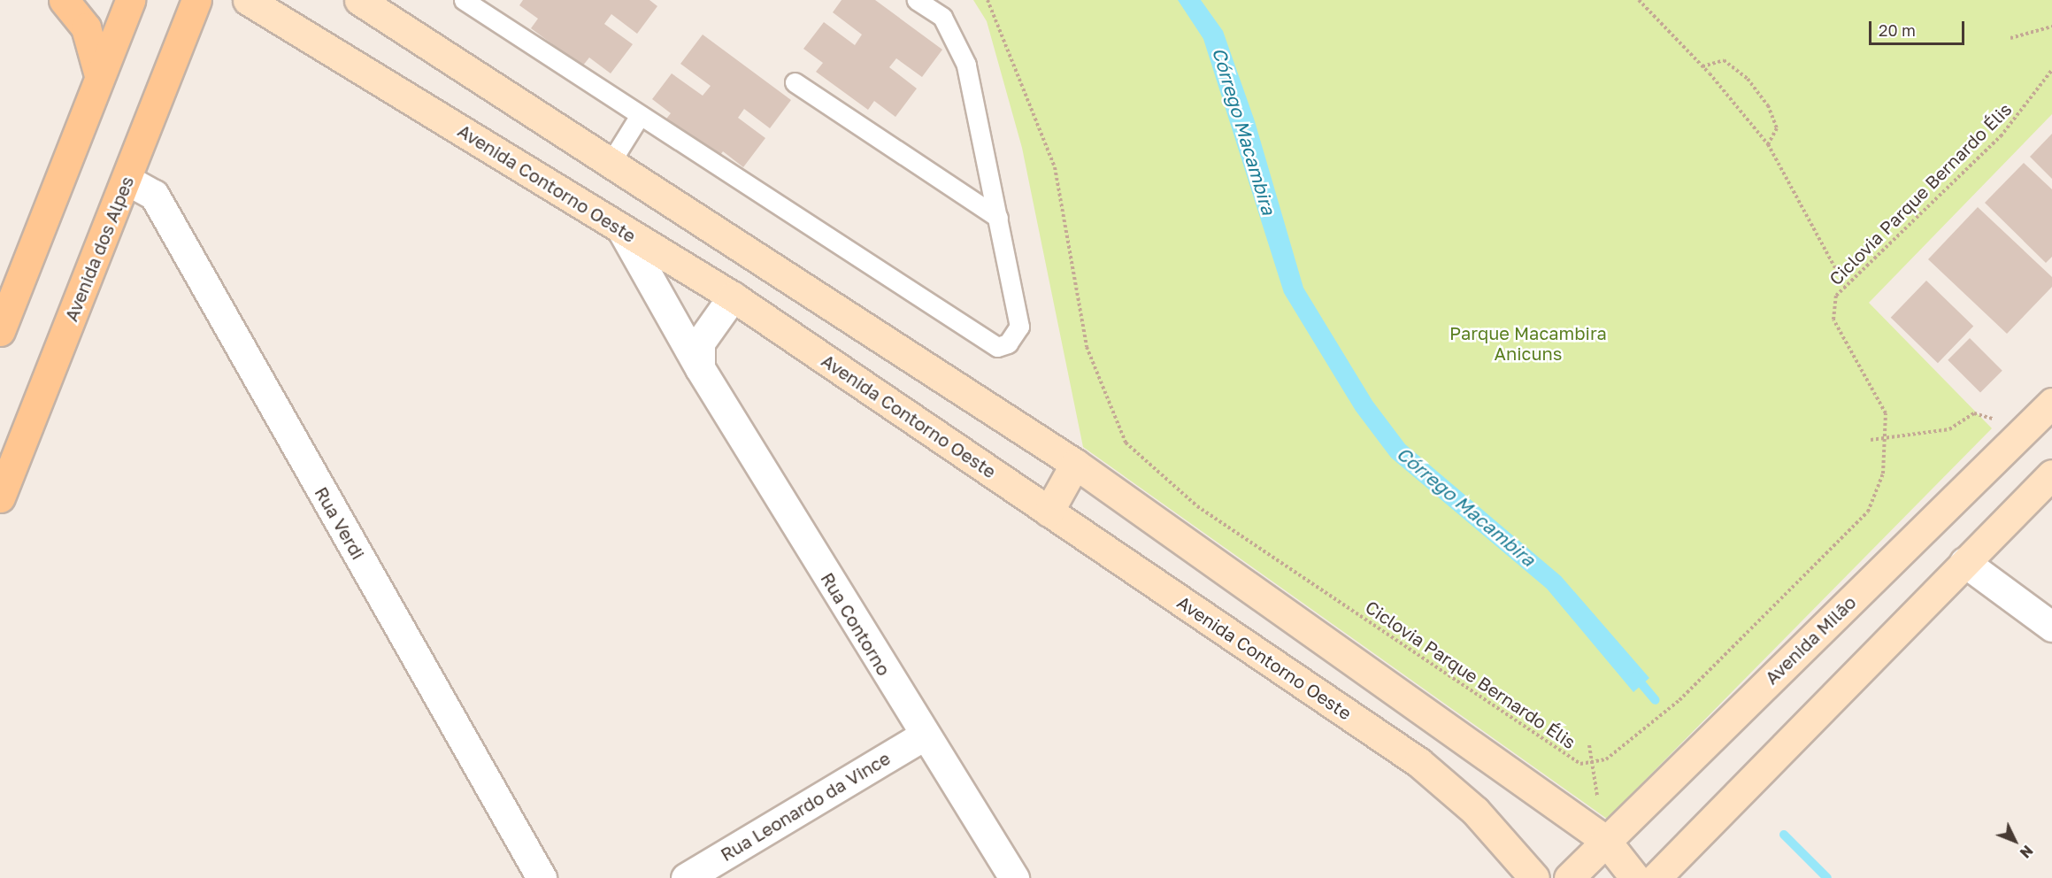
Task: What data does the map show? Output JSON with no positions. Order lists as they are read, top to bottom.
{
  "streets": {
    "main road": ["Avenida Contorno Oeste", "Avenida dos Alpes", "Avenida Milão"],
    "street": ["Rua Verdi", "Rua Contorno", "Rua Leonardo da Vince"],
    "path": ["Ciclovia Parque Bernardo Élis"]
  },
  "crossings": [
    ["Avenida Contorno Oeste", "Rua Contorno"],
    ["Avenida dos Alpes", "Rua Verdi"],
    ["Rua Contorno", "Rua Leonardo da Vince"]
  ],
  "water": ["Córrego Macambira"],
  "parks": ["Parque Macambira Anicuns"],
  "scale_bar": "20 m",
  "north": "bottom right"
}
